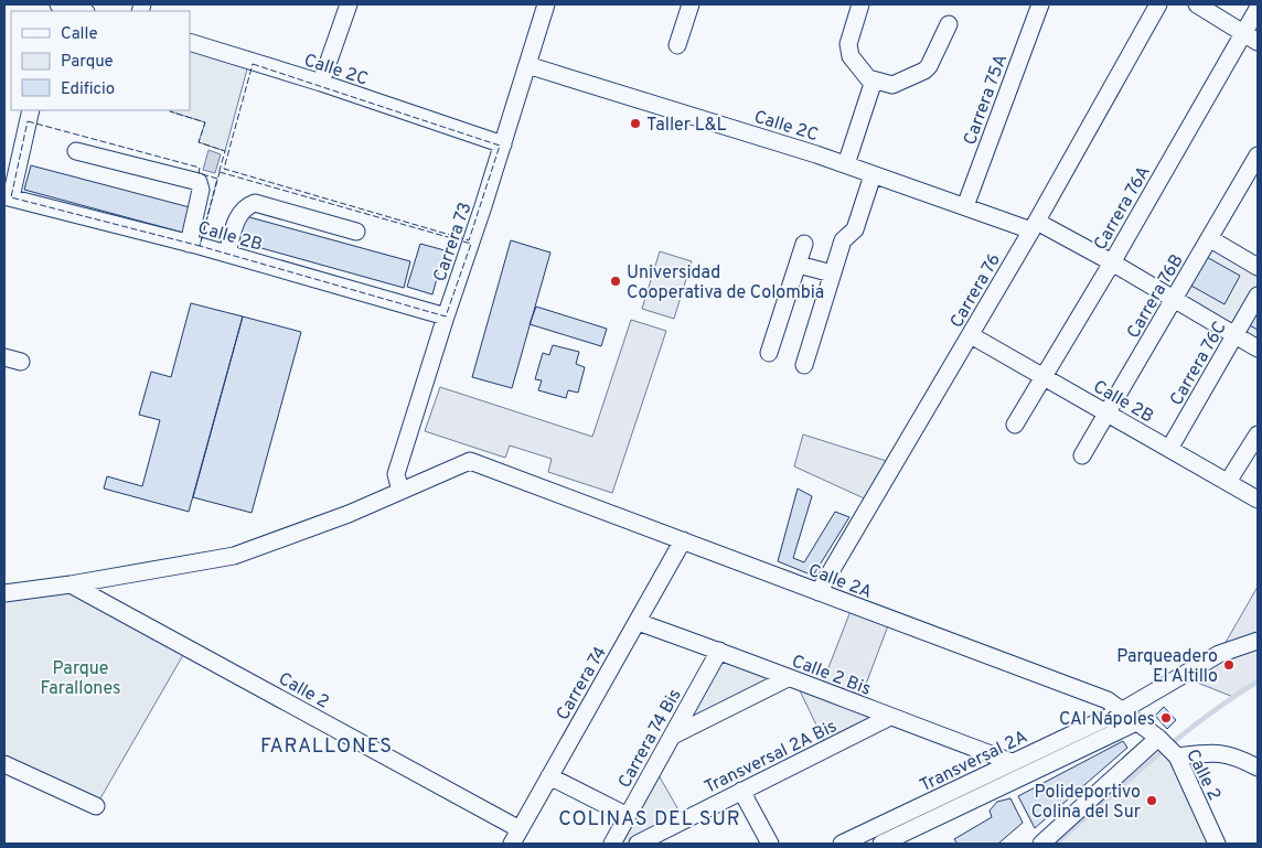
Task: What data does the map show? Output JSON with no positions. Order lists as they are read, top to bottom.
{
  "streets": {
    "street": [
      "Calle 2C",
      "Carrera 75A",
      "Carrera 76A",
      "Calle 2B",
      "Carrera 73",
      "Carrera 76",
      "Carrera 76B",
      "Carrera 76C",
      "Calle 2A",
      "Calle 2 Bis",
      "Carrera 74",
      "Calle 2",
      "Carrera 74 Bis",
      "Transversal 2A Bis",
      "Transversal 2A"
    ]
  },
  "crossings": [
    ["Calle 2C", "Carrera 75A"],
    ["Calle 2C", "Carrera 76A"],
    ["Calle 2C", "Carrera 73"],
    ["Calle 2C", "Carrera 76"],
    ["Calle 2C", "Carrera 76B"],
    ["Calle 2C", "Carrera 76C"],
    ["Carrera 76A", "Calle 2B"],
    ["Calle 2B", "Carrera 73"],
    ["Calle 2B", "Carrera 76"],
    ["Calle 2B", "Carrera 76B"],
    ["Calle 2B", "Carrera 76C"],
    ["Carrera 73", "Calle 2A"],
    ["Carrera 76", "Calle 2A"],
    ["Calle 2A", "Carrera 74"],
    ["Calle 2A", "Calle 2"],
    ["Calle 2A", "Transversal 2A"],
    ["Calle 2 Bis", "Carrera 74"],
    ["Calle 2 Bis", "Carrera 74 Bis"],
    ["Calle 2 Bis", "Transversal 2A Bis"],
    ["Calle 2 Bis", "Transversal 2A"],
    ["Carrera 74", "Calle 2"],
    ["Calle 2", "Transversal 2A"]
  ],
  "districts": ["FARALLONES", "COLINAS DEL SUR"],
  "parks": ["Parque Farallones"],
  "places": [
    "Taller L&L",
    "Universidad Cooperativa de Colombia",
    "Parqueadero El Altillo",
    "CAI Nápoles",
    "Polideportivo Colina del Sur"
  ],
  "legend": ["Calle", "Parque", "Edificio"]
}
